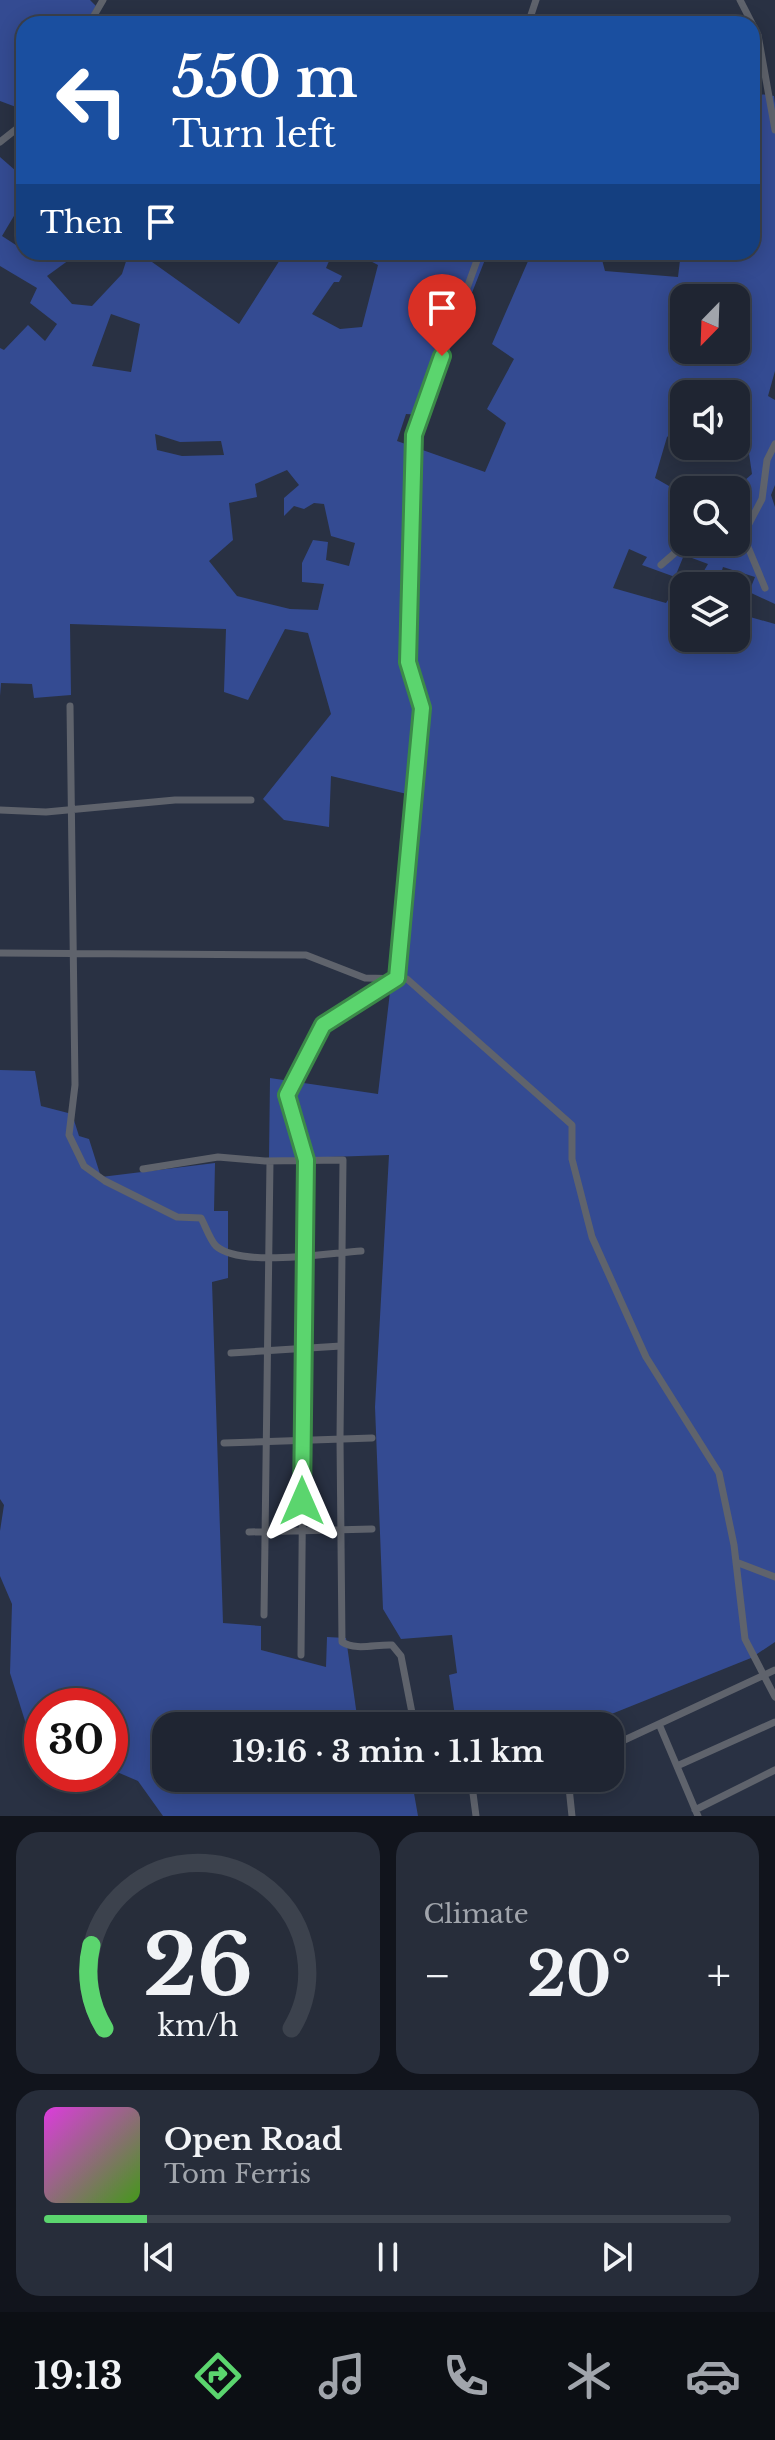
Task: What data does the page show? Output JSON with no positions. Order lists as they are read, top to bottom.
{
  "north": "bottom left",
  "page": {
    "turn": ["550 m", "Turn left"],
    "then": "Then",
    "limit": "30",
    "trip": "19:16 · 3 min · 1.1 km",
    "tile": "Climate",
    "heat": ["−", "20°", "+"],
    "song": ["Open Road", "Tom Ferris"],
    "tabs": "19:13",
    "gauge": ["26", "km/h"]
  }
}
